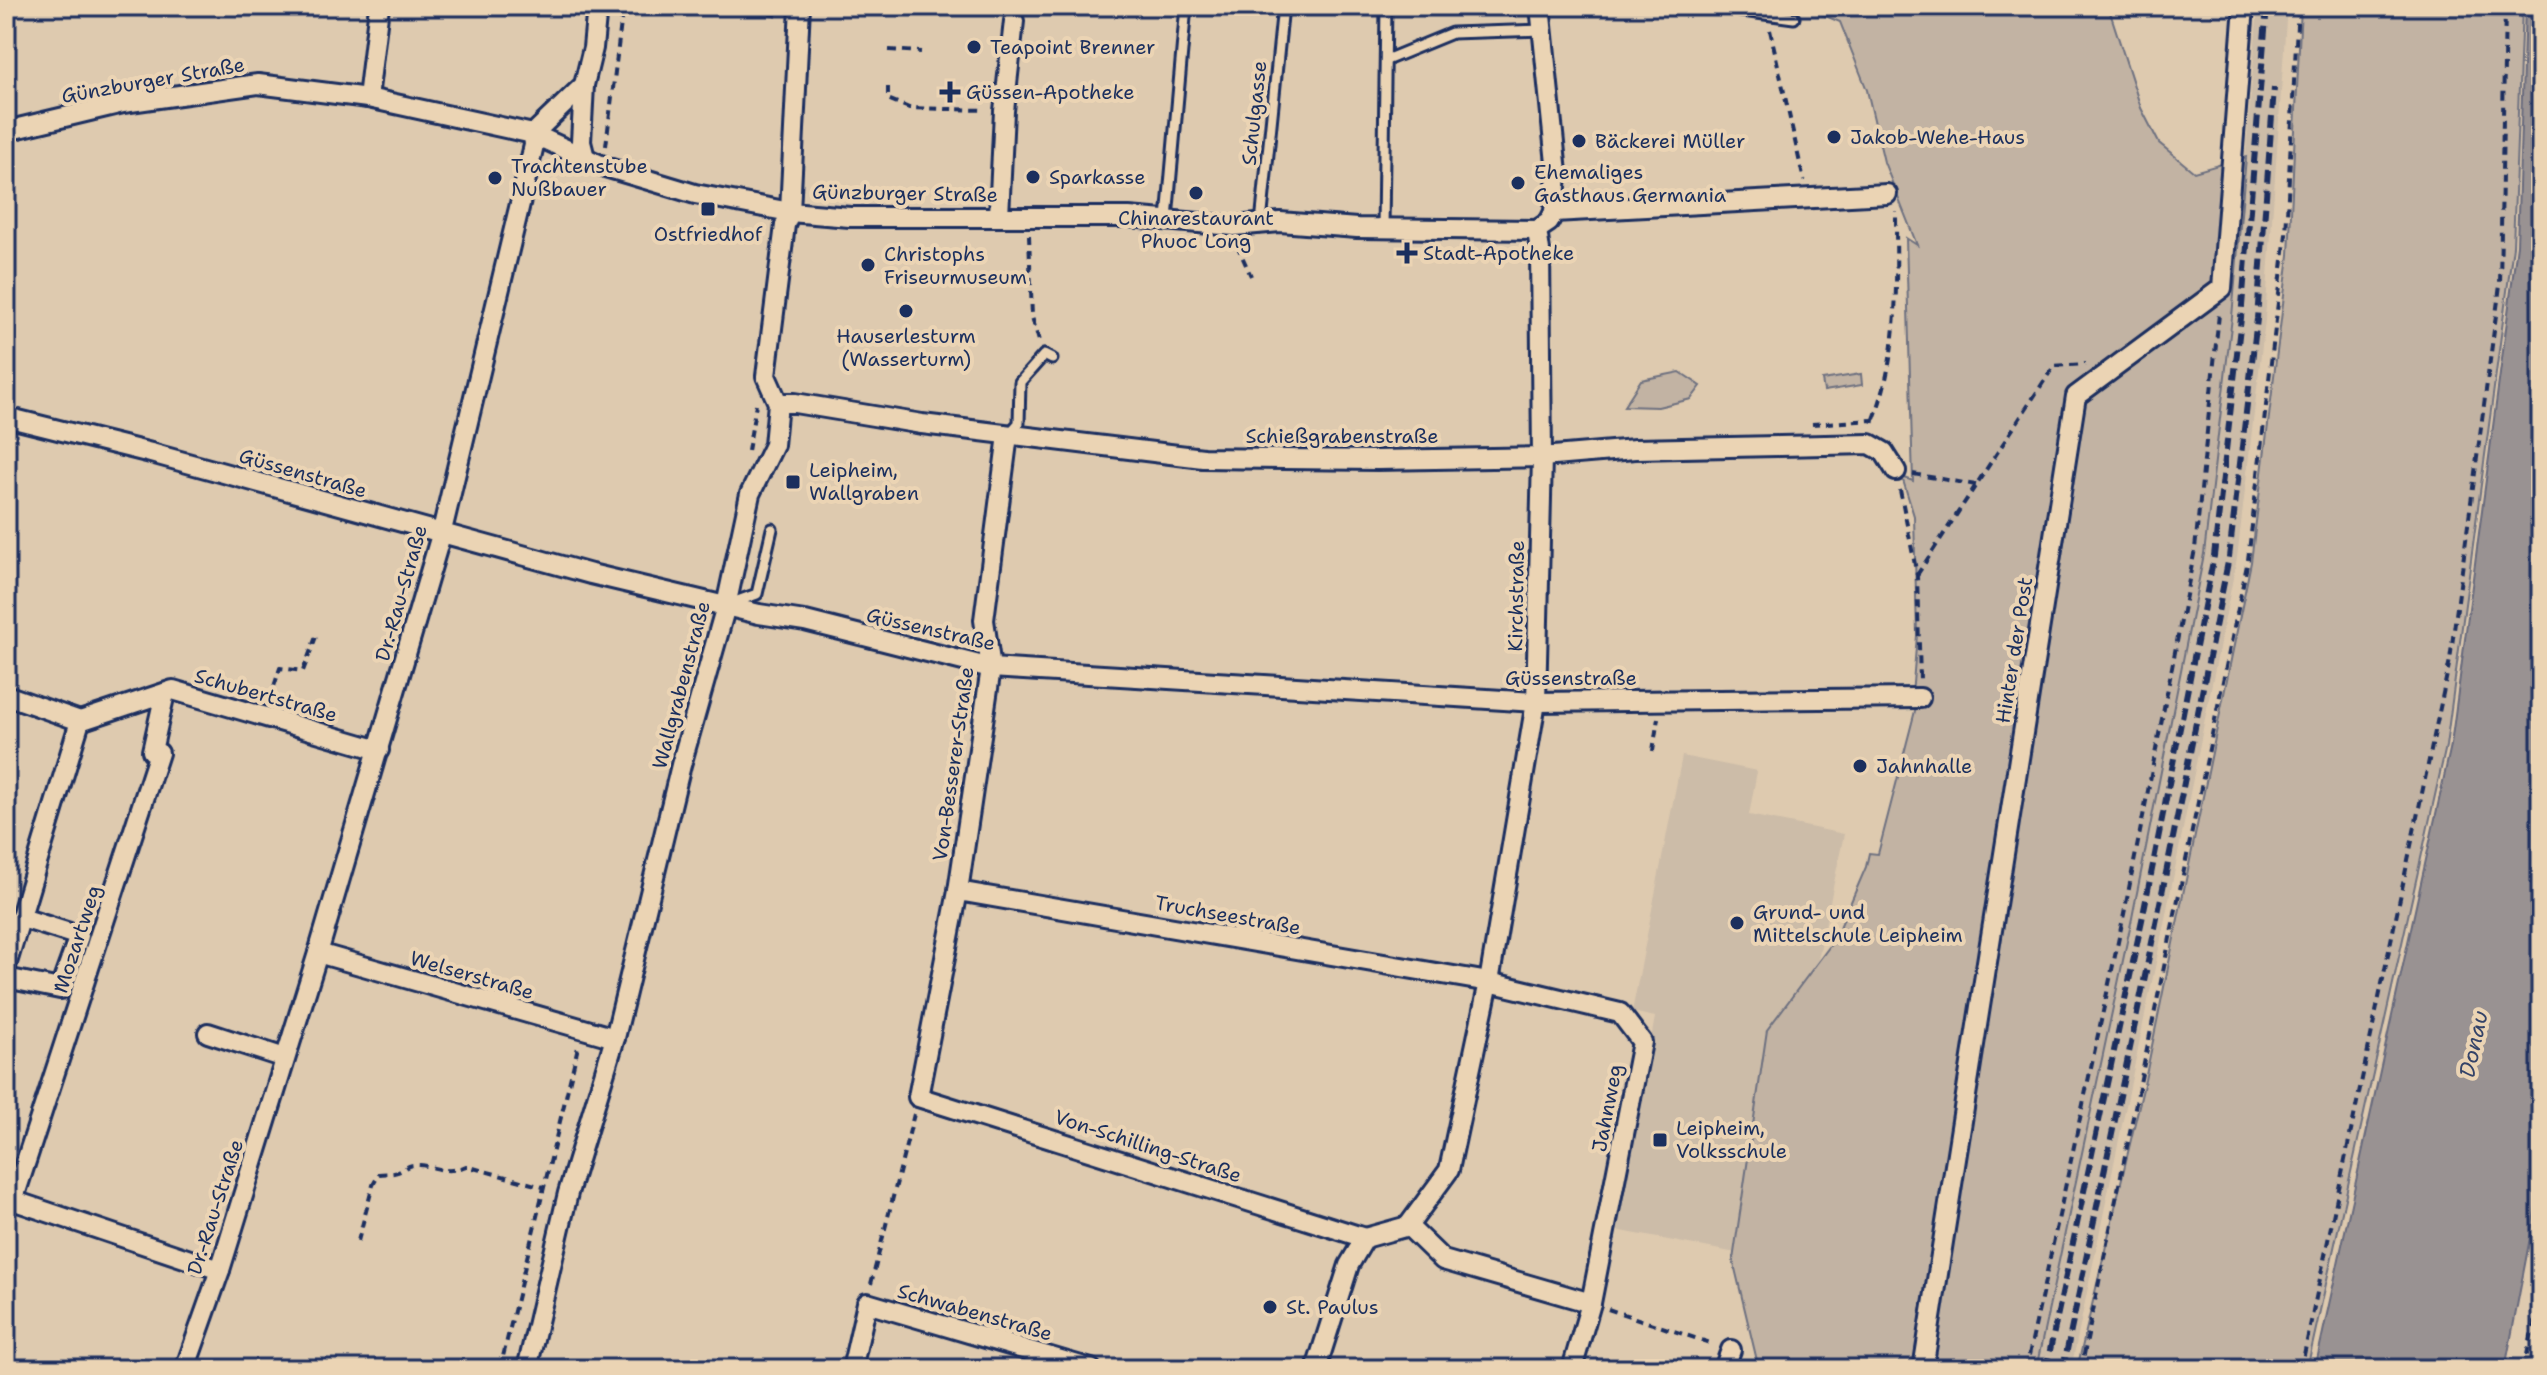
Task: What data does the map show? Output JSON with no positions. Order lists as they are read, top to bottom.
{
  "streets": {
    "street": [
      "Günzburger Straße",
      "Schießgrabenstraße",
      "Güssenstraße",
      "Dr.-Rau-Straße",
      "Kirchstraße",
      "Hinter der Post",
      "Wallgrabenstraße",
      "Schubertstraße",
      "Von-Besserer-Straße",
      "Truchseestraße",
      "Mozartweg",
      "Welserstraße",
      "Jahnweg",
      "Von-Schilling-Straße",
      "Schwabenstraße"
    ],
    "lane": ["Schulgasse"]
  },
  "crossings": [
    ["Günzburger Straße", "Schulgasse"],
    ["Günzburger Straße", "Dr.-Rau-Straße"],
    ["Günzburger Straße", "Kirchstraße"],
    ["Günzburger Straße", "Wallgrabenstraße"],
    ["Schießgrabenstraße", "Kirchstraße"],
    ["Schießgrabenstraße", "Wallgrabenstraße"],
    ["Schießgrabenstraße", "Von-Besserer-Straße"],
    ["Güssenstraße", "Dr.-Rau-Straße"],
    ["Güssenstraße", "Kirchstraße"],
    ["Güssenstraße", "Wallgrabenstraße"],
    ["Güssenstraße", "Von-Besserer-Straße"],
    ["Dr.-Rau-Straße", "Schubertstraße"],
    ["Dr.-Rau-Straße", "Welserstraße"],
    ["Kirchstraße", "Truchseestraße"],
    ["Kirchstraße", "Jahnweg"],
    ["Wallgrabenstraße", "Welserstraße"],
    ["Schubertstraße", "Mozartweg"],
    ["Von-Besserer-Straße", "Truchseestraße"],
    ["Von-Besserer-Straße", "Von-Schilling-Straße"],
    ["Truchseestraße", "Jahnweg"]
  ],
  "water": ["Donau"],
  "places": {
    "other": [
      "Teapoint Brenner",
      "Jakob-Wehe-Haus",
      "Bäckerei Müller",
      "Sparkasse",
      "Trachtenstube Nußbauer",
      "Ehemaliges Gasthaus Germania",
      "Chinarestaurant Phuoc Long",
      "Christophs Friseurmuseum",
      "Hauserlesturm (Wasserturm)",
      "Jahnhalle",
      "Grund- und Mittelschule Leipheim",
      "St. Paulus"
    ],
    "health": ["Güssen-Apotheke", "Stadt-Apotheke"],
    "transit": ["Ostfriedhof", "Leipheim, Wallgraben", "Leipheim, Volksschule"]
  }
}
